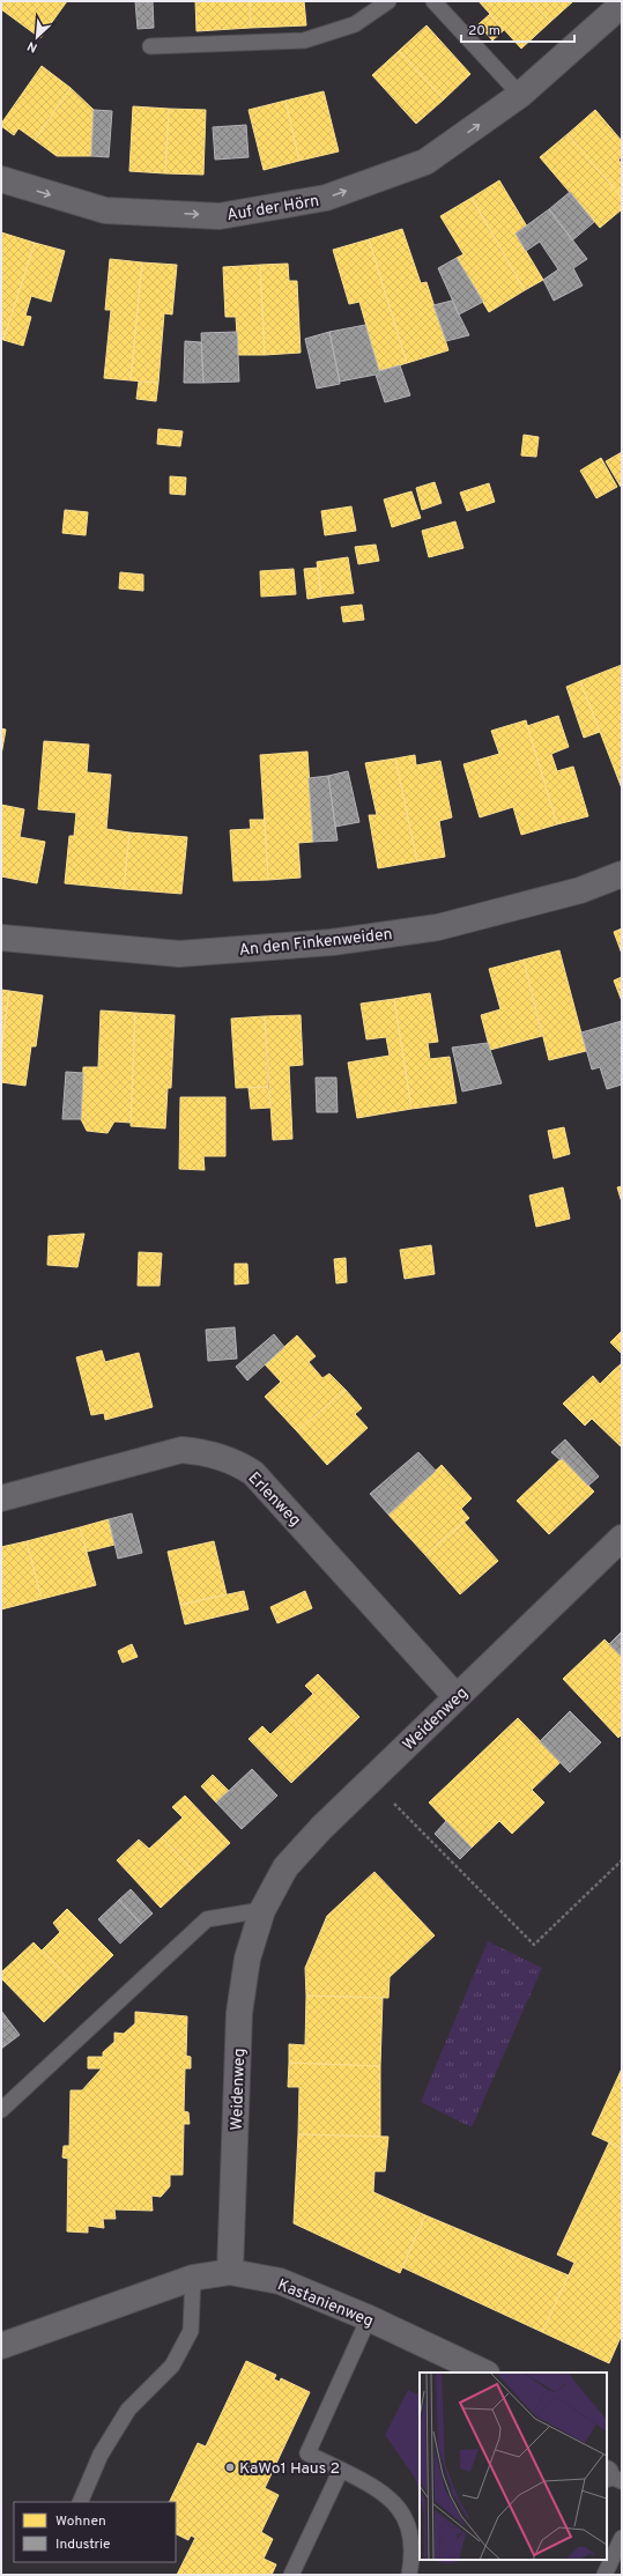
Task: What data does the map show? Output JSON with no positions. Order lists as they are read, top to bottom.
{
  "streets": {
    "street": [
      "Auf der Hörn",
      "An den Finkenweiden",
      "Erlenweg",
      "Weidenweg",
      "Kastanienweg"
    ]
  },
  "crossings": [
    ["Erlenweg", "Weidenweg"],
    ["Weidenweg", "Kastanienweg"]
  ],
  "one_way": ["Auf der Hörn"],
  "places": ["KaWo1 Haus 2"],
  "legend": ["Wohnen", "Industrie"],
  "scale_bar": "20 m",
  "north": "bottom left"
}
